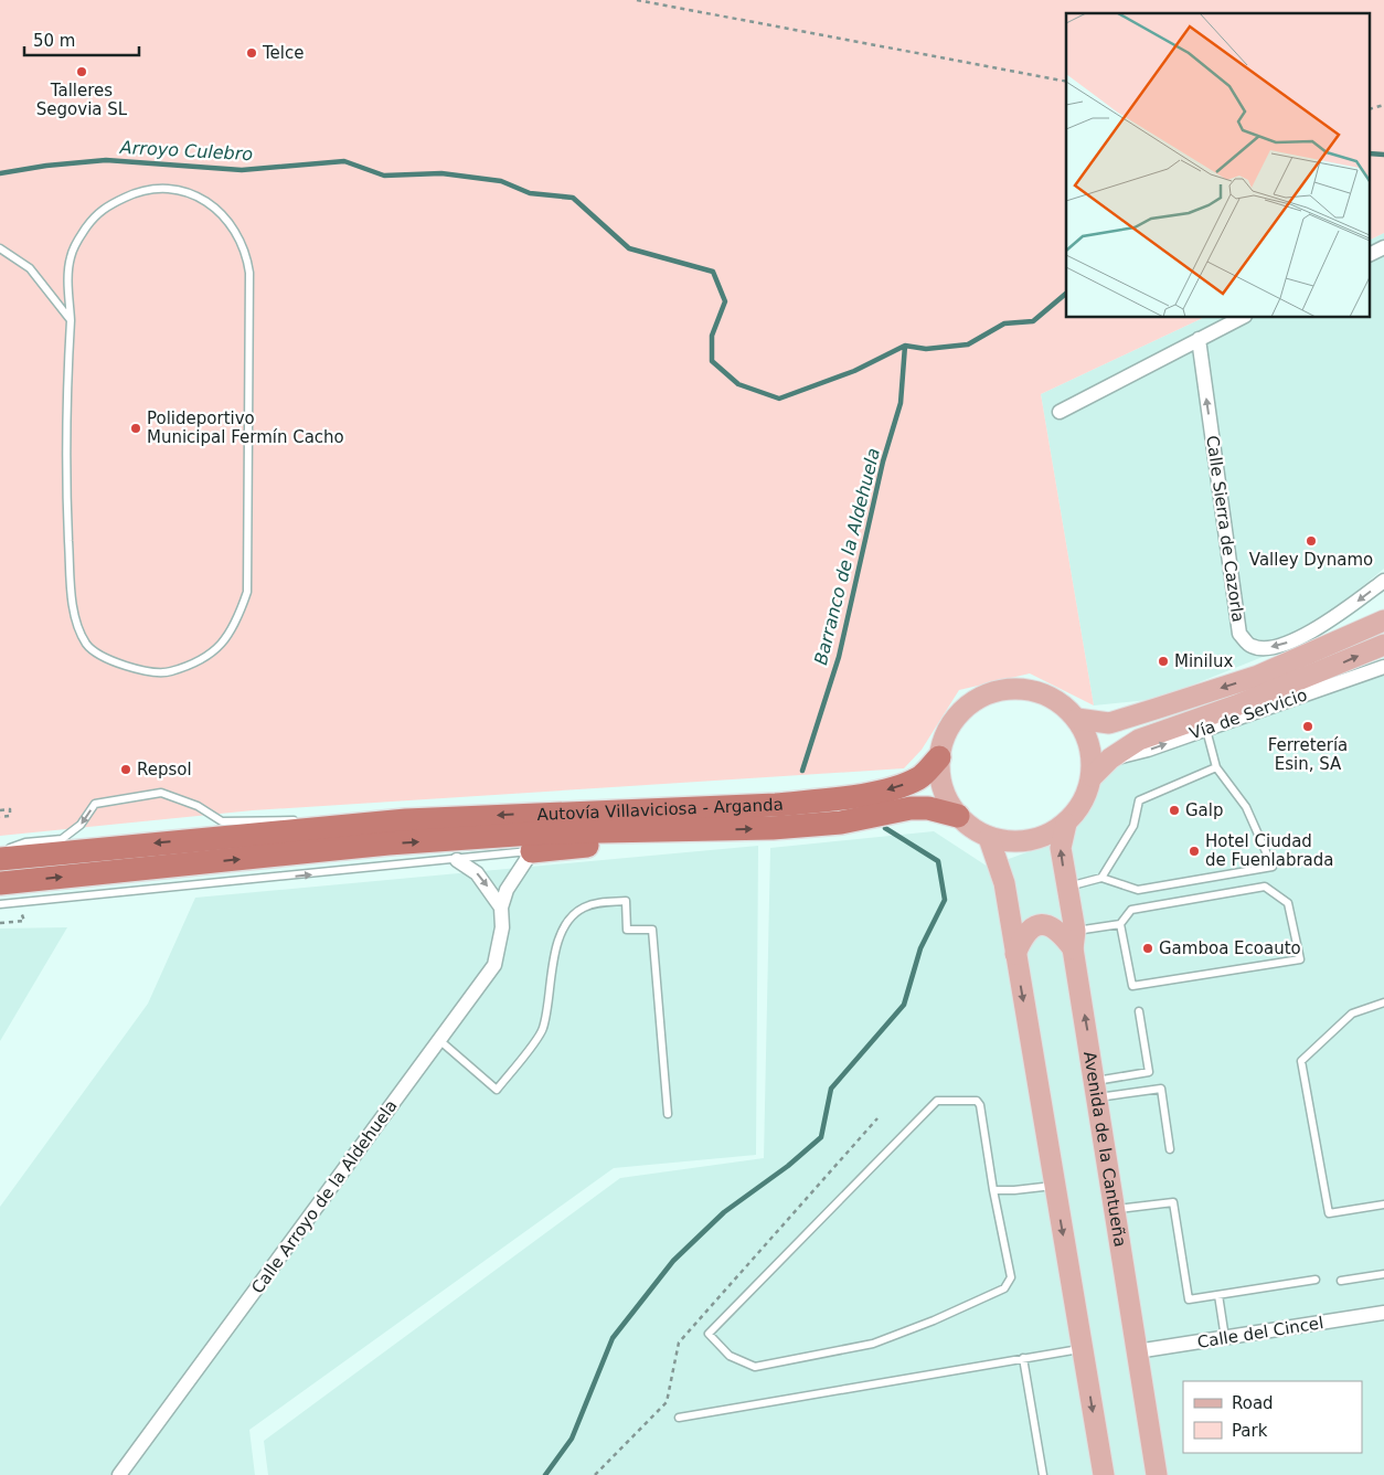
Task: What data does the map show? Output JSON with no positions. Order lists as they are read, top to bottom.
{
  "streets": {
    "highway": ["Autovía Villaviciosa - Arganda"],
    "main road": ["Avenida de la Cantueña"],
    "street": [
      "Calle Sierra de Cazorla",
      "Vía de Servicio",
      "Calle Arroyo de la Aldehuela",
      "Calle del Cincel"
    ]
  },
  "crossings": [
    ["Autovía Villaviciosa - Arganda", "Avenida de la Cantueña"],
    ["Avenida de la Cantueña", "Calle del Cincel"]
  ],
  "water": ["Arroyo Culebro", "Barranco de la Aldehuela"],
  "places": [
    "Telce",
    "Talleres Segovia SL",
    "Polideportivo Municipal Fermín Cacho",
    "Valley Dynamo",
    "Minilux",
    "Ferretería Esin, SA",
    "Repsol",
    "Galp",
    "Hotel Ciudad de Fuenlabrada",
    "Gamboa Ecoauto"
  ],
  "legend": ["Road", "Park"],
  "scale_bar": "50 m"
}
